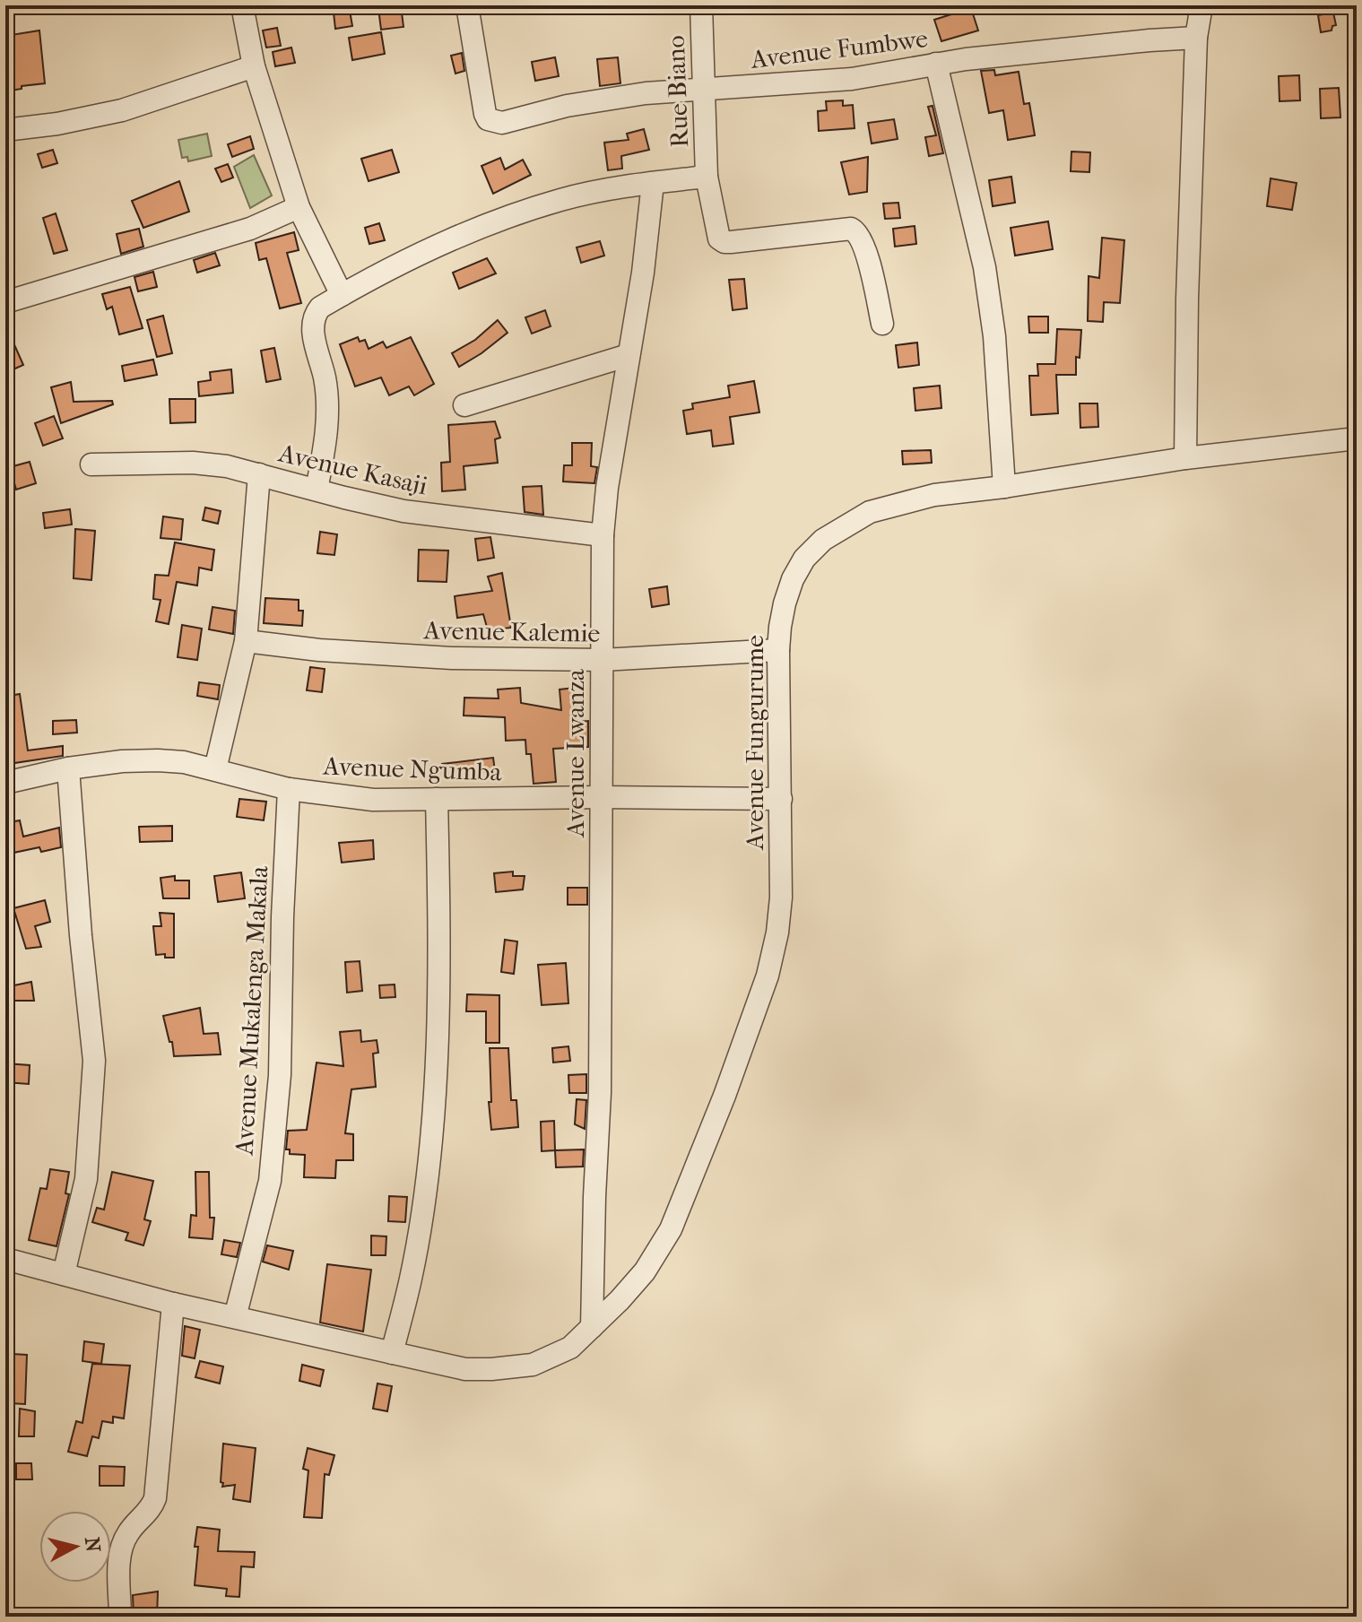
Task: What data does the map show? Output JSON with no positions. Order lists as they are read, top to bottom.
{
  "streets": {
    "street": [
      "Avenue Fumbwe",
      "Rue Biano",
      "Avenue Kasaji",
      "Avenue Kalemie",
      "Avenue Fungurume",
      "Avenue Lwanza",
      "Avenue Ngumba",
      "Avenue Mukalenga Makala"
    ]
  },
  "crossings": [
    ["Avenue Fumbwe", "Rue Biano"],
    ["Avenue Kasaji", "Avenue Lwanza"],
    ["Avenue Kalemie", "Avenue Fungurume"],
    ["Avenue Kalemie", "Avenue Lwanza"],
    ["Avenue Fungurume", "Avenue Lwanza"],
    ["Avenue Fungurume", "Avenue Ngumba"],
    ["Avenue Fungurume", "Avenue Mukalenga Makala"],
    ["Avenue Lwanza", "Avenue Ngumba"],
    ["Avenue Ngumba", "Avenue Mukalenga Makala"]
  ],
  "north": "right"
}
